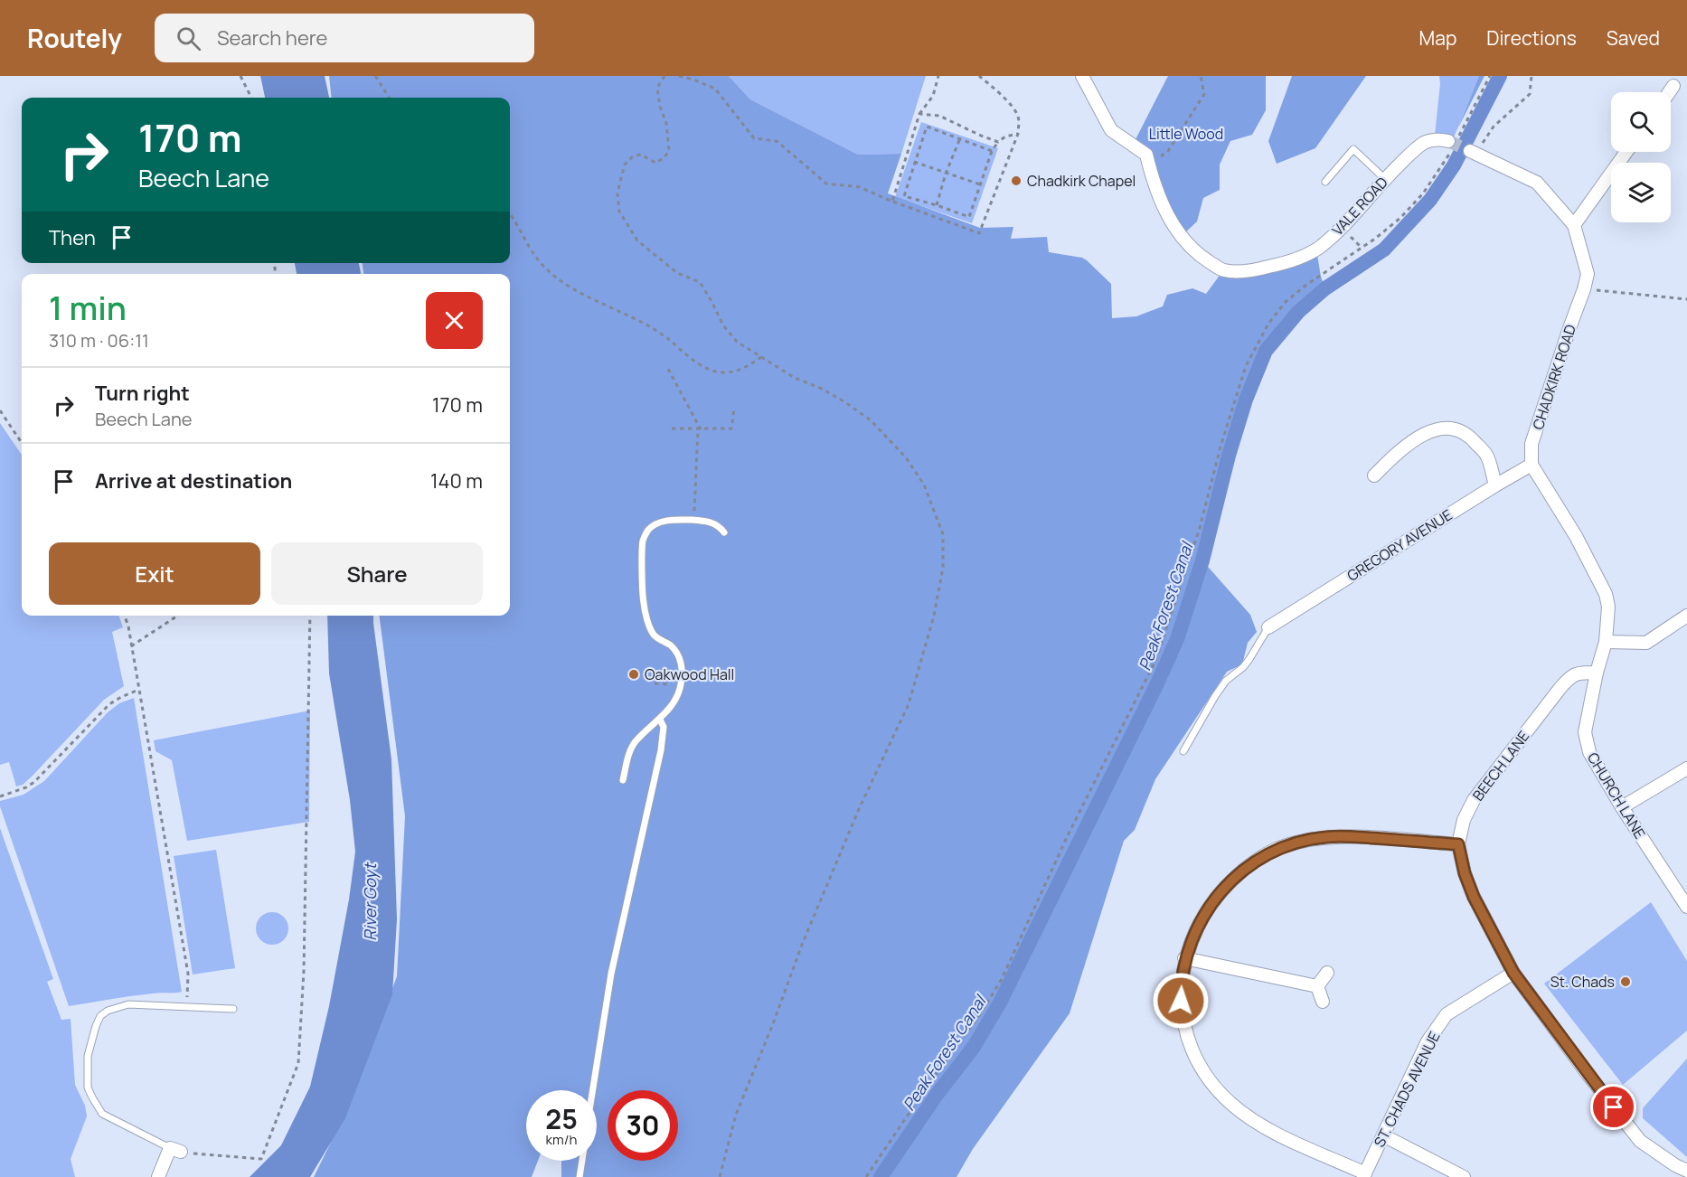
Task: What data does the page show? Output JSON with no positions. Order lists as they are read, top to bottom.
{
  "streets": {
    "street": [
      "VALE ROAD",
      "CHADKIRK ROAD",
      "GREGORY AVENUE",
      "BEECH LANE",
      "CHURCH LANE",
      "ST. CHADS AVENUE"
    ]
  },
  "crossings": [
    ["CHADKIRK ROAD", "GREGORY AVENUE"],
    ["BEECH LANE", "CHURCH LANE"],
    ["BEECH LANE", "ST. CHADS AVENUE"]
  ],
  "water": ["Peak Forest Canal", "River Goyt"],
  "parks": ["Little Wood"],
  "places": ["Chadkirk Chapel", "Oakwood Hall", "St. Chads"],
  "page": {
    "header": "Routely",
    "search": "Search here",
    "nav": ["Map", "Directions", "Saved"],
    "turn": ["170 m", "Beech Lane"],
    "then": "Then",
    "heading": ["1 min", "310 m · 06:11"],
    "list": [
      {
        "name": "Turn right",
        "note": "Beech Lane",
        "value": "170 m"
      },
      {
        "name": "Arrive at destination",
        "value": "140 m"
      }
    ],
    "buttons": ["Exit", "Share"],
    "speed": "25 km/h",
    "limit": "30"
  }
}
